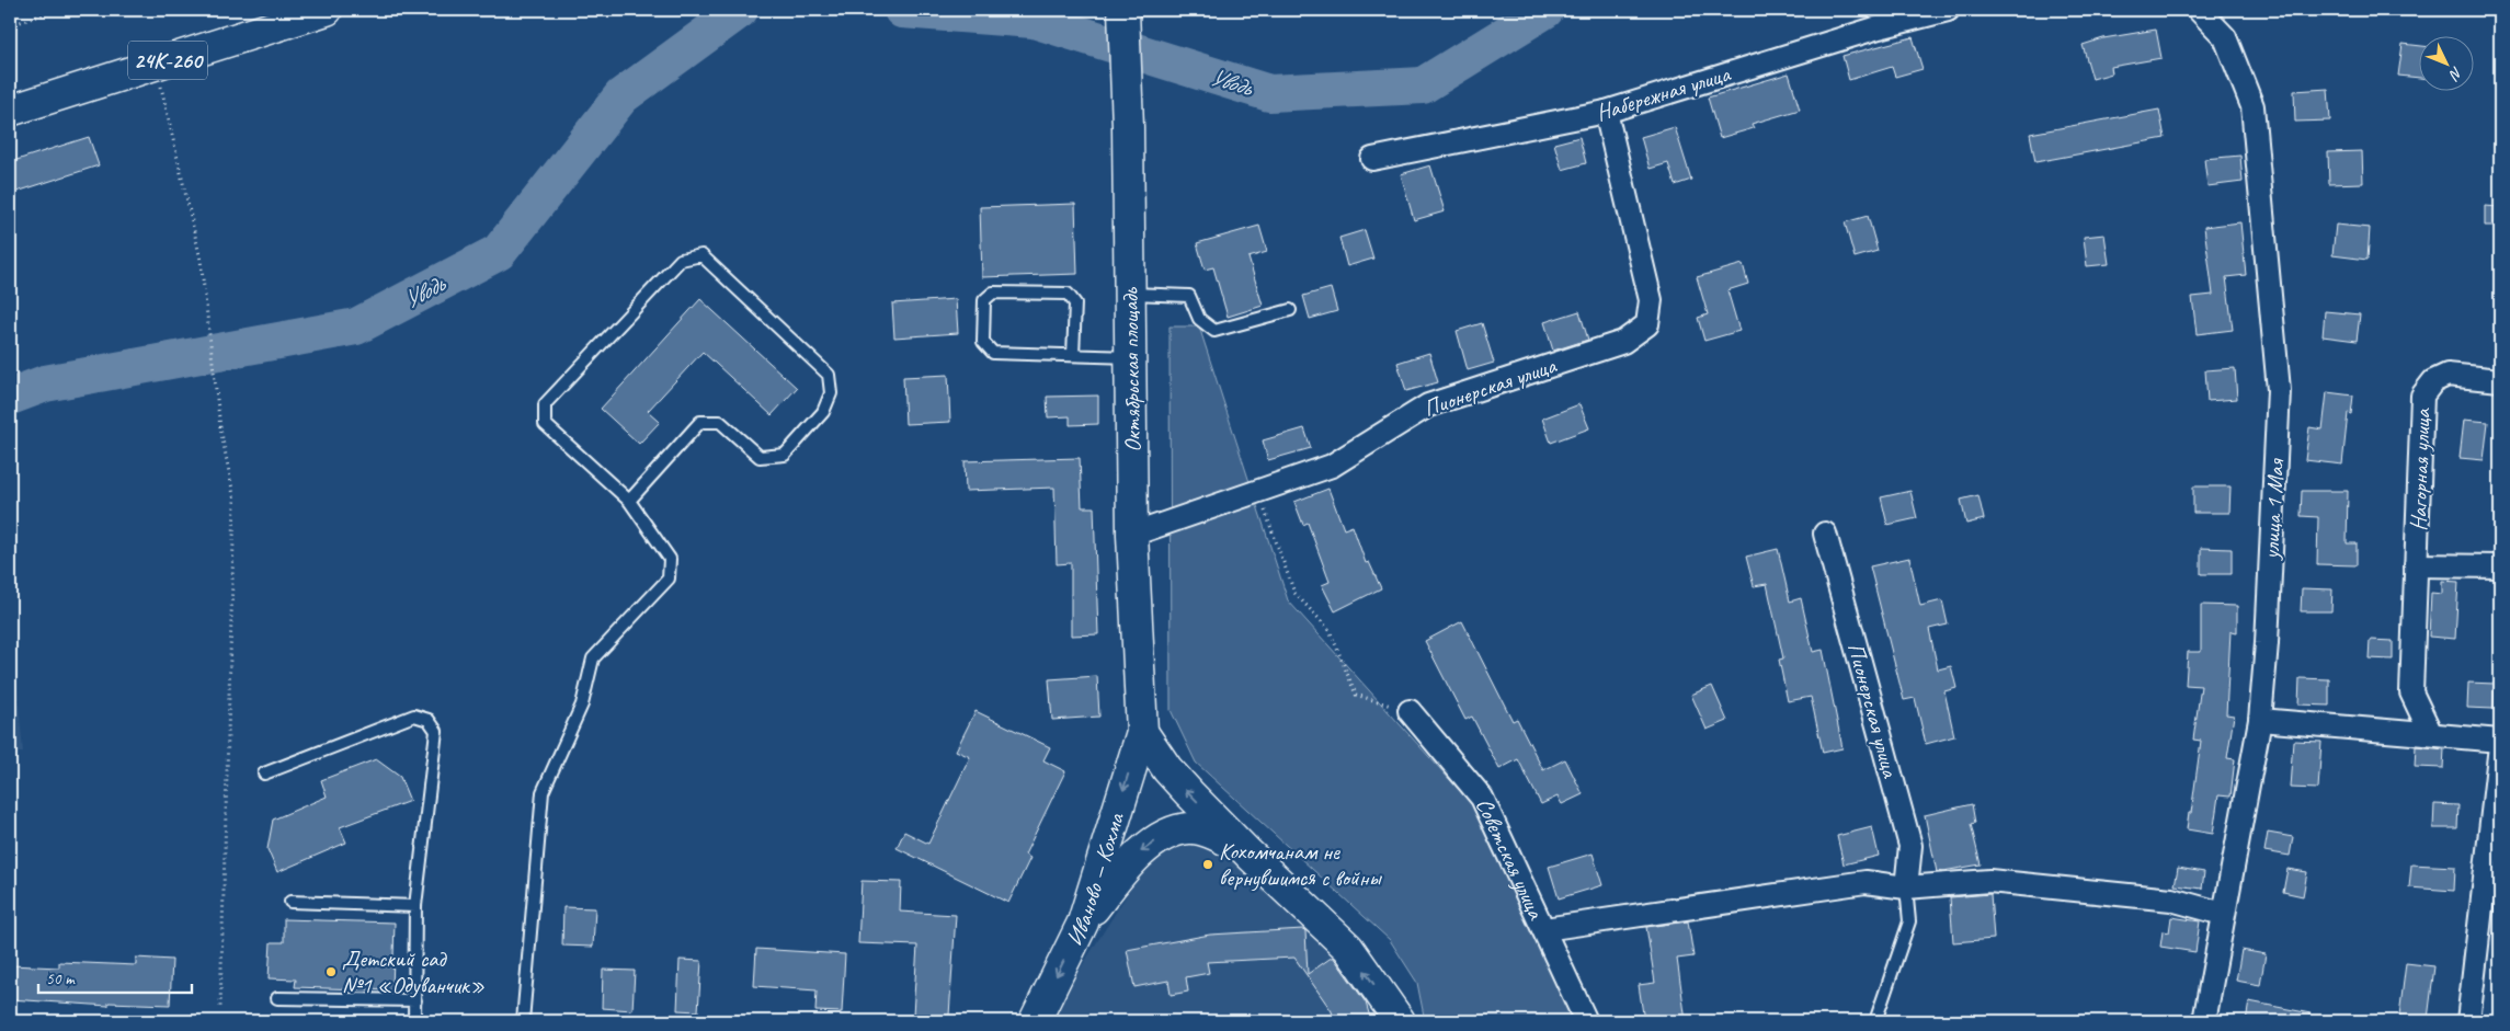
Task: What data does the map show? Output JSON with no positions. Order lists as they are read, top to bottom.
{
  "streets": {
    "main road": ["24К-260", "Октябрьская площадь", "Иваново — Кохма"],
    "street": [
      "Набережная улица",
      "Пионерская улица",
      "Нагорная улица",
      "улица 1 Мая",
      "Советская улица"
    ]
  },
  "crossings": [
    ["Набережная улица", "Пионерская улица"],
    ["Октябрьская площадь", "Пионерская улица"],
    ["Октябрьская площадь", "Иваново — Кохма"]
  ],
  "one_way": ["Иваново — Кохма"],
  "water": ["Уводь"],
  "places": ["Кохомчанам не вернувшимся с войны", "Детский сад №1 «Одуванчик»"],
  "scale_bar": "50 m",
  "north": "bottom right"
}
